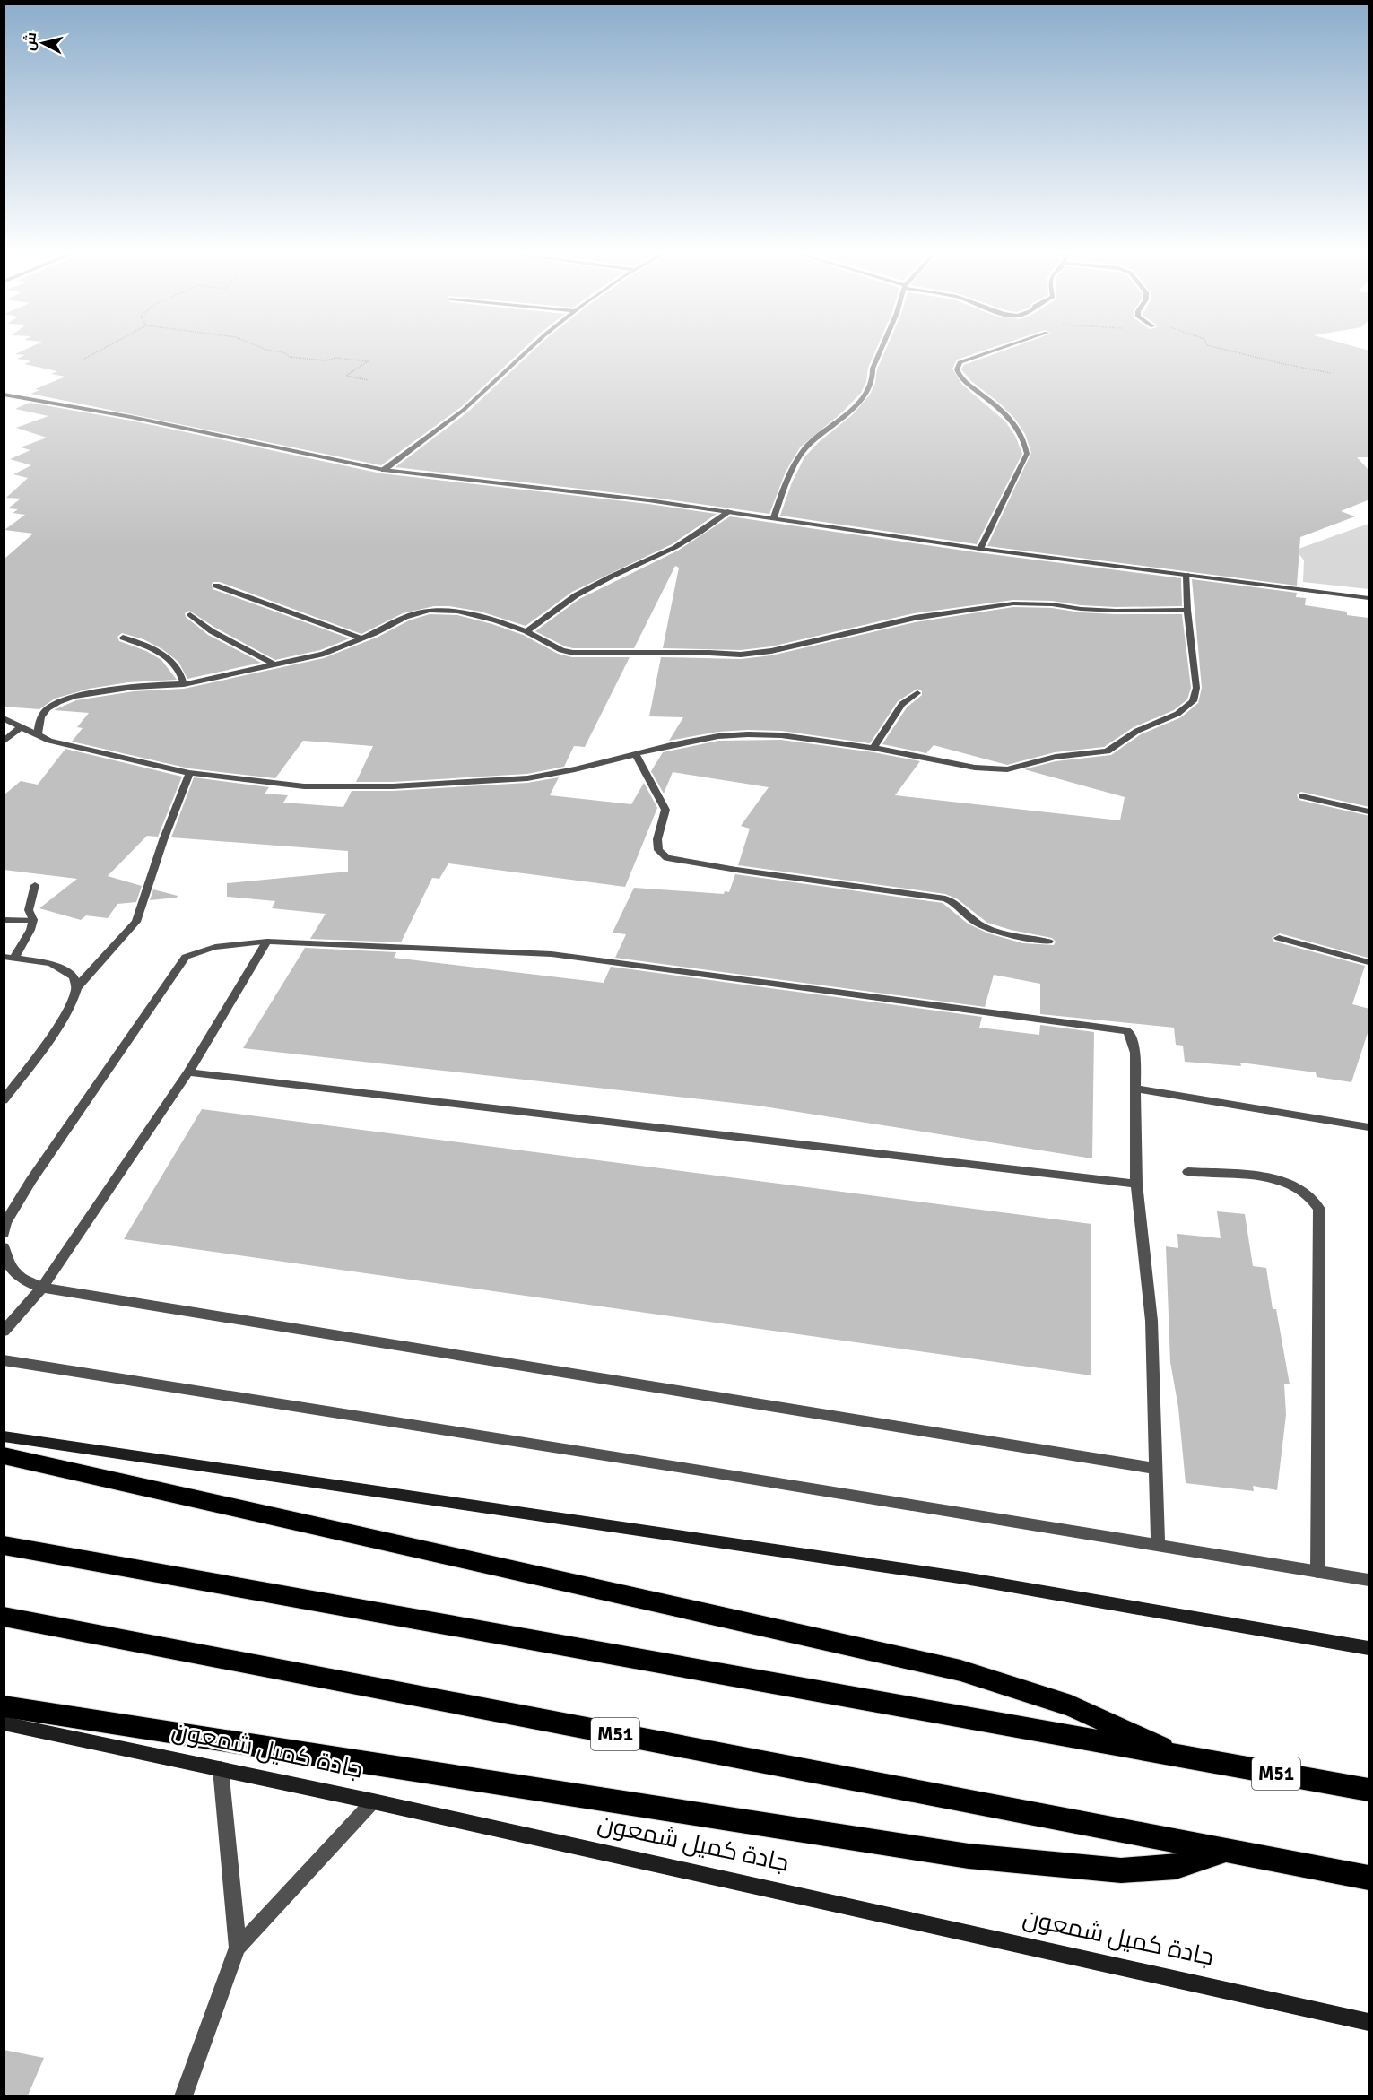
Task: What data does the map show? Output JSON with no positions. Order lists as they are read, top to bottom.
{
  "streets": {
    "highway": ["M51"],
    "main road": ["جادة كميل شمعون"]
  },
  "north": "left"
}
